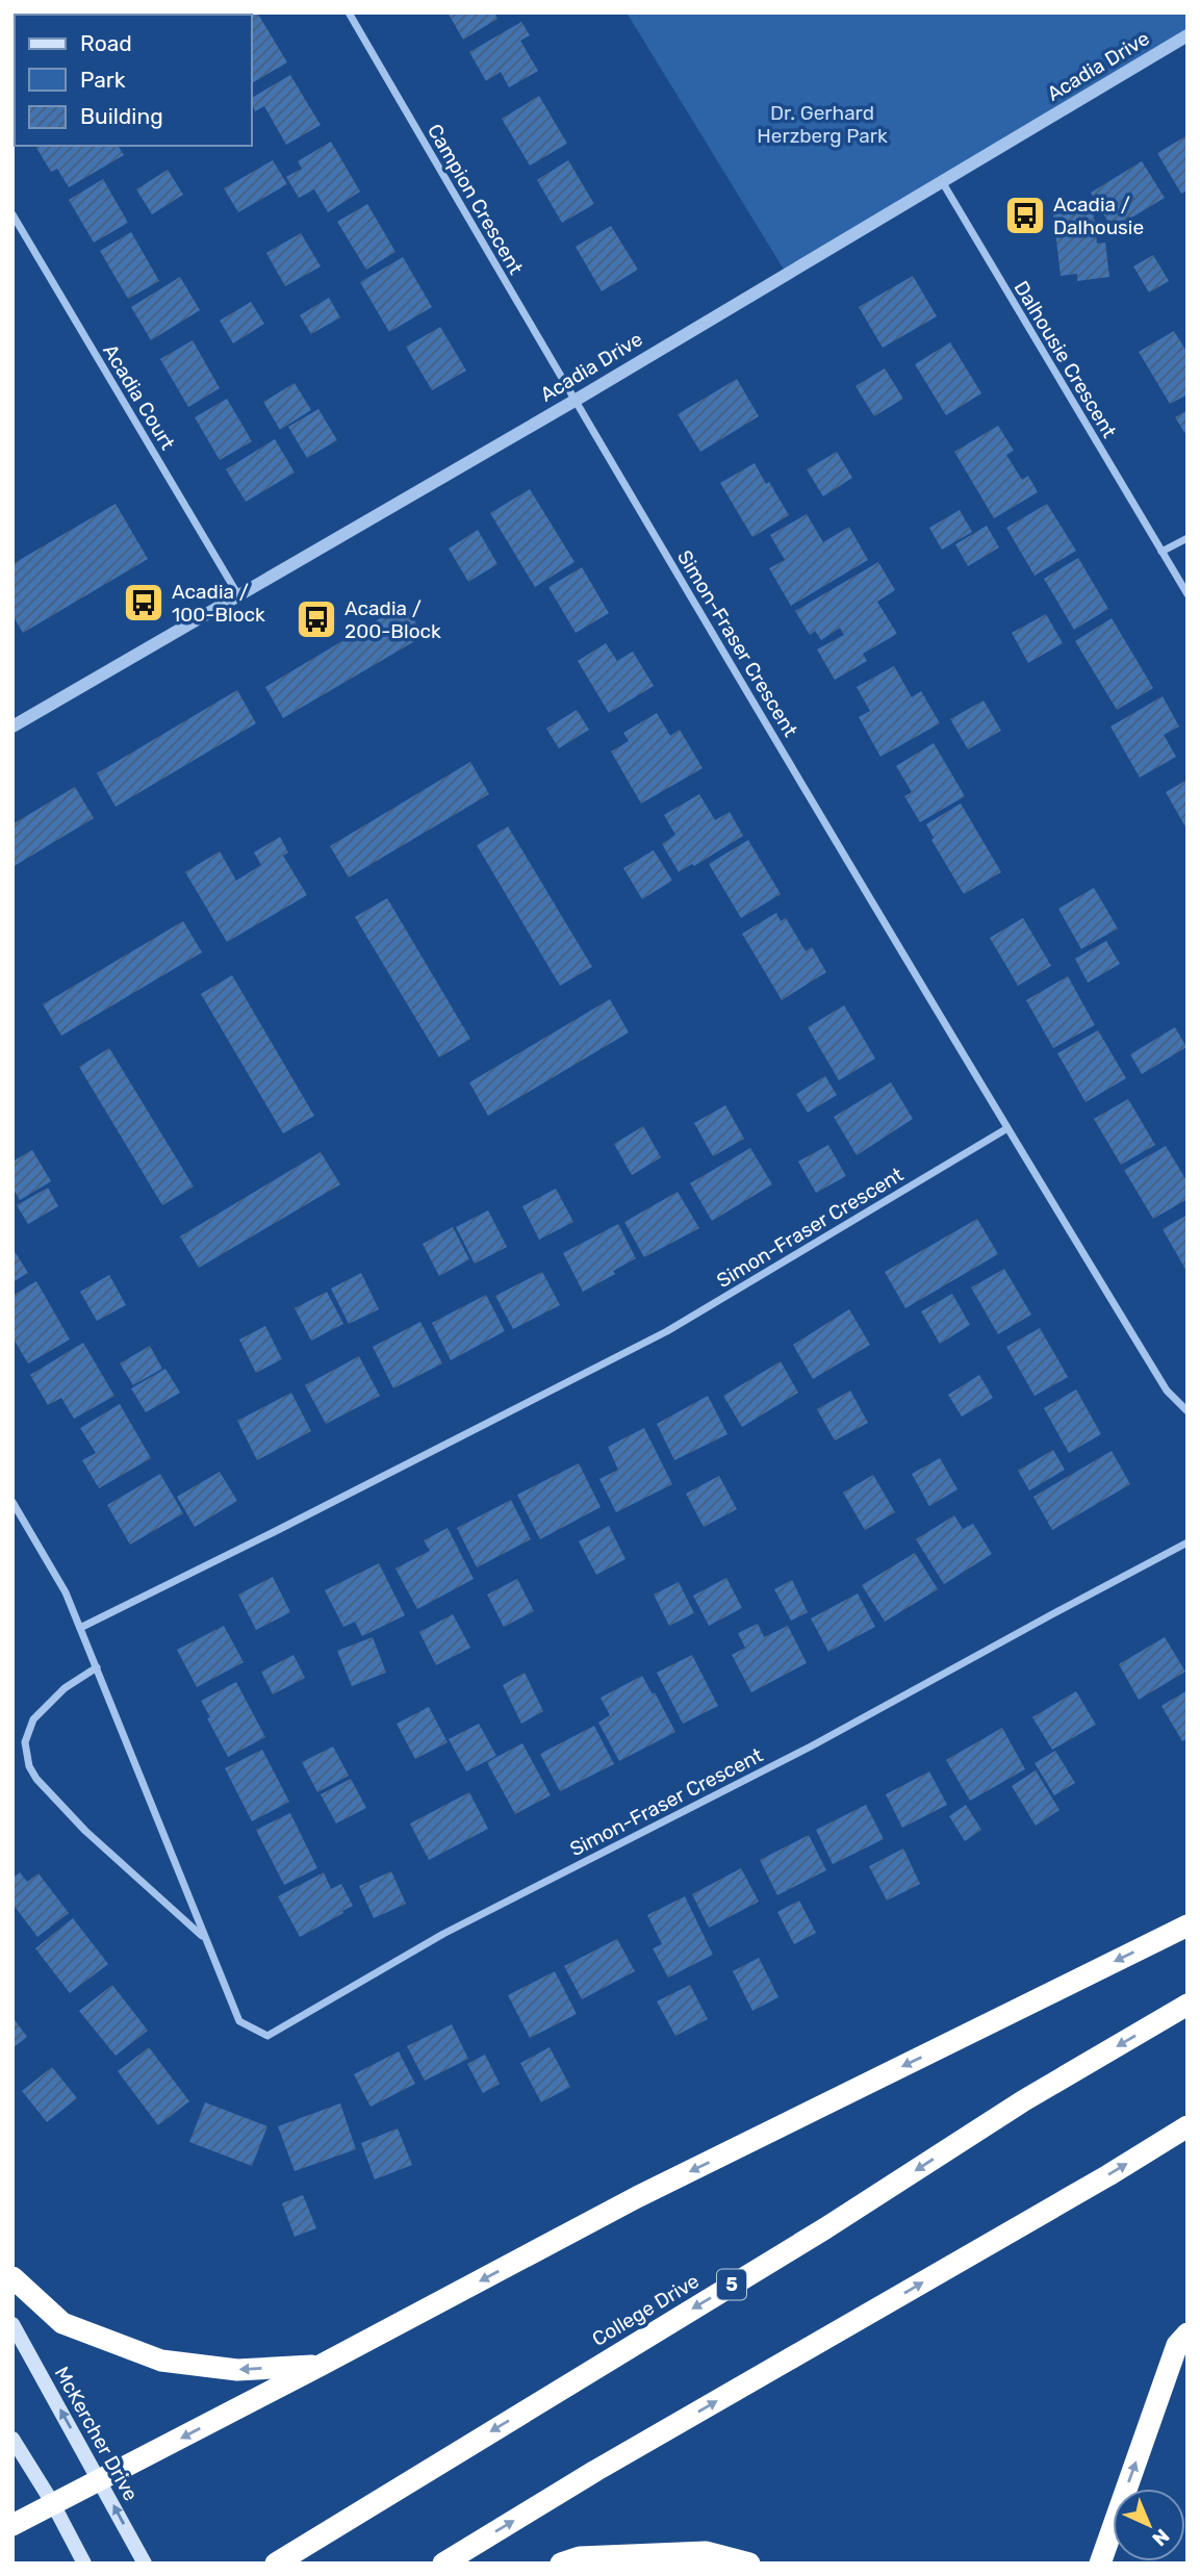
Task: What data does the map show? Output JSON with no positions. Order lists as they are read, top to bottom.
{
  "streets": {
    "highway": ["5", "College Drive"],
    "main road": ["McKercher Drive"],
    "street": [
      "Acadia Drive",
      "Campion Crescent",
      "Dalhousie Crescent",
      "Acadia Court",
      "Simon-Fraser Crescent"
    ]
  },
  "crossings": [
    ["Acadia Drive", "Campion Crescent"],
    ["Acadia Drive", "Dalhousie Crescent"],
    ["Acadia Drive", "Acadia Court"],
    ["Acadia Drive", "Simon-Fraser Crescent"],
    ["Campion Crescent", "Simon-Fraser Crescent"]
  ],
  "parks": ["Dr. Gerhard Herzberg Park"],
  "places": {
    "bus stop": ["Acadia / Dalhousie", "Acadia / 100-Block", "Acadia / 200-Block"]
  },
  "legend": ["Road", "Park", "Building"],
  "north": "bottom right"
}
